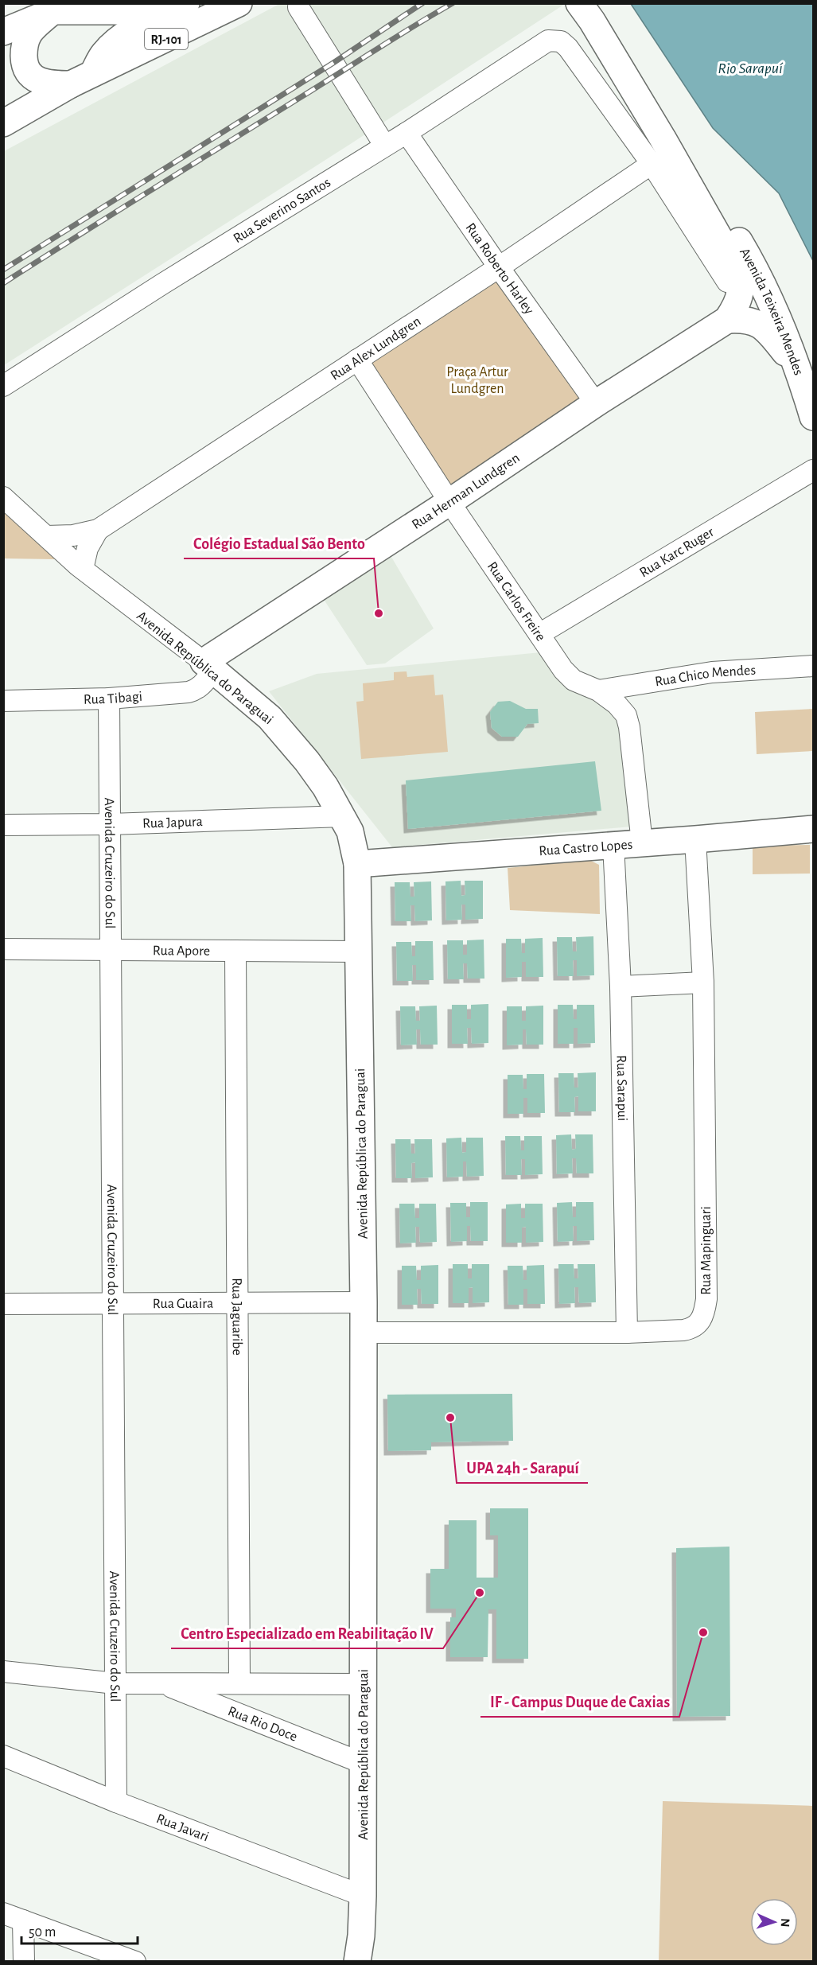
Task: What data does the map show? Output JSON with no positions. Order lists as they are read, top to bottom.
{
  "streets": {
    "main road": [
      "RJ-101",
      "Avenida Teixeira Mendes",
      "Rua Herman Lundgren",
      "Avenida República do Paraguai",
      "Rua Castro Lopes"
    ],
    "street": [
      "Rua Severino Santos",
      "Rua Roberto Harley",
      "Rua Alex Lundgren",
      "Rua Karc Ruger",
      "Rua Carlos Freire",
      "Rua Chico Mendes",
      "Rua Tibagi",
      "Rua Japura",
      "Avenida Cruzeiro do Sul",
      "Rua Apore",
      "Rua Sarapui",
      "Rua Mapinguari",
      "Rua Guaira",
      "Rua Jaguaribe",
      "Rua Rio Doce",
      "Rua Javari"
    ]
  },
  "crossings": [
    ["Rua Severino Santos", "Rua Roberto Harley"],
    ["Rua Severino Santos", "Rua Alex Lundgren"],
    ["Rua Roberto Harley", "Rua Alex Lundgren"],
    ["Rua Roberto Harley", "Rua Herman Lundgren"],
    ["Rua Alex Lundgren", "Rua Carlos Freire"],
    ["Rua Alex Lundgren", "Avenida República do Paraguai"],
    ["Rua Herman Lundgren", "Rua Carlos Freire"],
    ["Rua Herman Lundgren", "Avenida República do Paraguai"],
    ["Rua Herman Lundgren", "Rua Tibagi"],
    ["Rua Karc Ruger", "Rua Carlos Freire"],
    ["Rua Carlos Freire", "Rua Chico Mendes"],
    ["Rua Carlos Freire", "Rua Castro Lopes"],
    ["Avenida República do Paraguai", "Rua Tibagi"],
    ["Avenida República do Paraguai", "Rua Japura"],
    ["Avenida República do Paraguai", "Rua Castro Lopes"],
    ["Avenida República do Paraguai", "Rua Apore"],
    ["Avenida República do Paraguai", "Rua Mapinguari"],
    ["Avenida República do Paraguai", "Rua Guaira"],
    ["Avenida República do Paraguai", "Rua Rio Doce"],
    ["Avenida República do Paraguai", "Rua Javari"],
    ["Rua Tibagi", "Avenida Cruzeiro do Sul"],
    ["Rua Japura", "Avenida Cruzeiro do Sul"],
    ["Rua Castro Lopes", "Rua Sarapui"],
    ["Rua Castro Lopes", "Rua Mapinguari"],
    ["Avenida Cruzeiro do Sul", "Rua Apore"],
    ["Avenida Cruzeiro do Sul", "Rua Guaira"],
    ["Avenida Cruzeiro do Sul", "Rua Rio Doce"],
    ["Avenida Cruzeiro do Sul", "Rua Javari"],
    ["Rua Apore", "Rua Jaguaribe"],
    ["Rua Sarapui", "Rua Mapinguari"],
    ["Rua Guaira", "Rua Jaguaribe"],
    ["Rua Jaguaribe", "Rua Rio Doce"]
  ],
  "water": ["Rio Sarapuí"],
  "parks": ["Praça Artur Lundgren"],
  "places": [
    "Colégio Estadual São Bento",
    "UPA 24h - Sarapuí",
    "Centro Especializado em Reabilitação IV",
    "IF - Campus Duque de Caxias"
  ],
  "scale_bar": "50 m",
  "north": "right"
}
